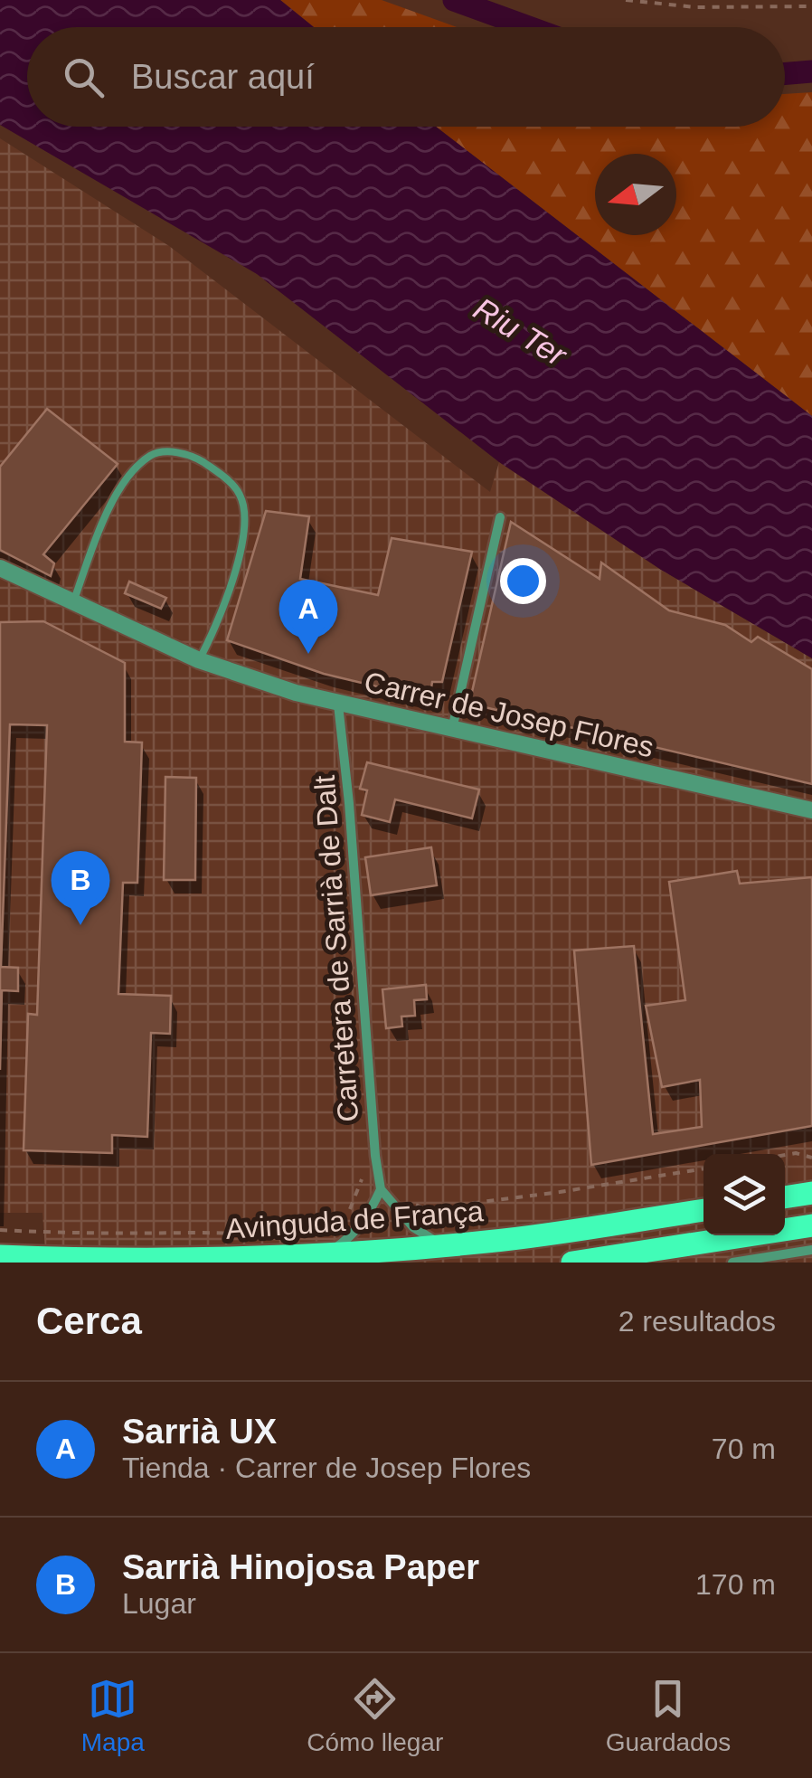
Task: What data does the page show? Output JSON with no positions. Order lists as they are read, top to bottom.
{
  "streets": {
    "main road": ["Avinguda de França"],
    "street": ["Carrer de Josep Flores", "Carretera de Sarrià de Dalt"]
  },
  "crossings": [
    ["Carrer de Josep Flores", "Carretera de Sarrià de Dalt"]
  ],
  "water": ["Riu Ter"],
  "north": "left",
  "page": {
    "search": "Buscar aquí",
    "pins": ["A", "B"],
    "heading": ["Cerca", "2 resultados"],
    "list": [
      {
        "mark": "A",
        "name": "Sarrià UX",
        "note": "Tienda · Carrer de Josep Flores",
        "value": "70 m"
      },
      {
        "mark": "B",
        "name": "Sarrià Hinojosa Paper",
        "note": "Lugar",
        "value": "170 m"
      }
    ],
    "nav": ["Mapa", "Cómo llegar", "Guardados"]
  }
}
